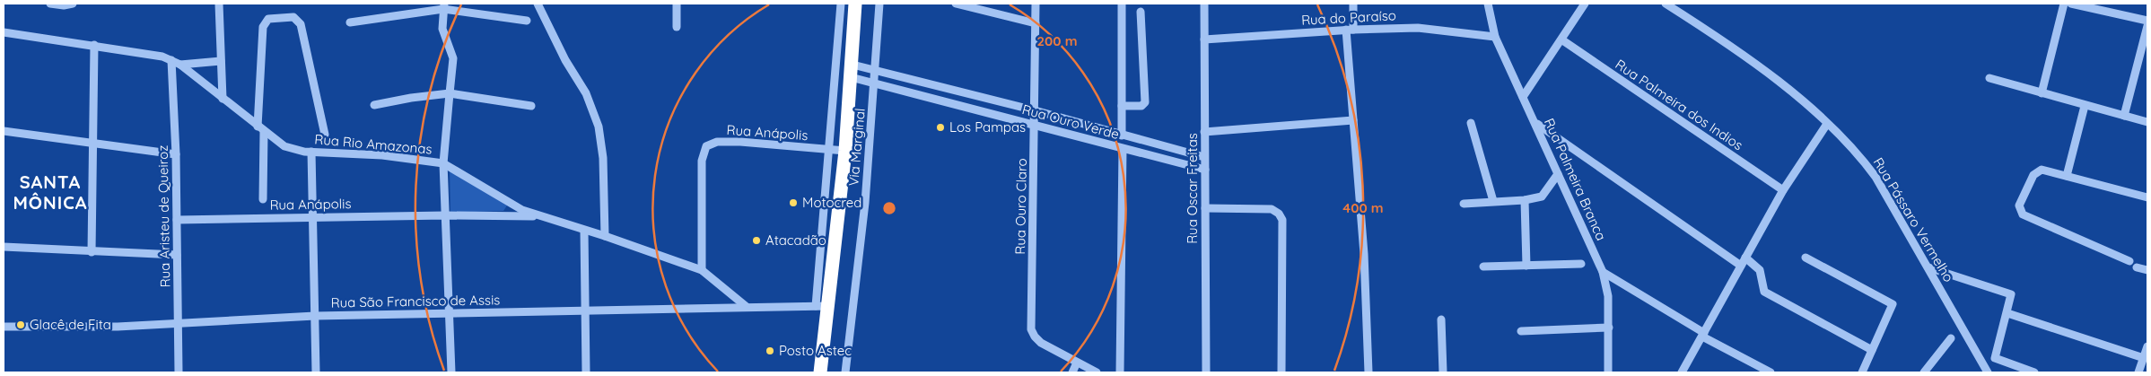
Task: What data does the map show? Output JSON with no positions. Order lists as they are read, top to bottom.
{
  "streets": {
    "street": [
      "Rua do Paraíso",
      "Rua Palmeira dos Indios",
      "Rua Ouro Verde",
      "Rua Anápolis",
      "Rua Rio Amazonas",
      "Via Marginal",
      "Rua Palmeira Branca",
      "Rua Oscar Freitas",
      "Rua Ouro Claro",
      "Rua Aristeu de Queiroz",
      "Rua Pássaro Vermelho",
      "Rua São Francisco de Assis"
    ]
  },
  "crossings": [
    ["Rua do Paraíso", "Rua Palmeira Branca"],
    ["Rua do Paraíso", "Rua Oscar Freitas"],
    ["Rua Ouro Verde", "Via Marginal"],
    ["Rua Ouro Verde", "Rua Oscar Freitas"],
    ["Rua Ouro Verde", "Rua Ouro Claro"],
    ["Rua Anápolis", "Rua Rio Amazonas"],
    ["Rua Anápolis", "Rua Aristeu de Queiroz"],
    ["Rua Rio Amazonas", "Rua Aristeu de Queiroz"],
    ["Rua Rio Amazonas", "Rua São Francisco de Assis"],
    ["Rua Aristeu de Queiroz", "Rua São Francisco de Assis"]
  ],
  "districts": ["SANTA MÔNICA"],
  "places": [
    "Los Pampas",
    "Motocred",
    "Atacadão",
    "Glacê de Fita",
    "Posto Astec"
  ],
  "rings": ["200 m", "400 m"]
}
